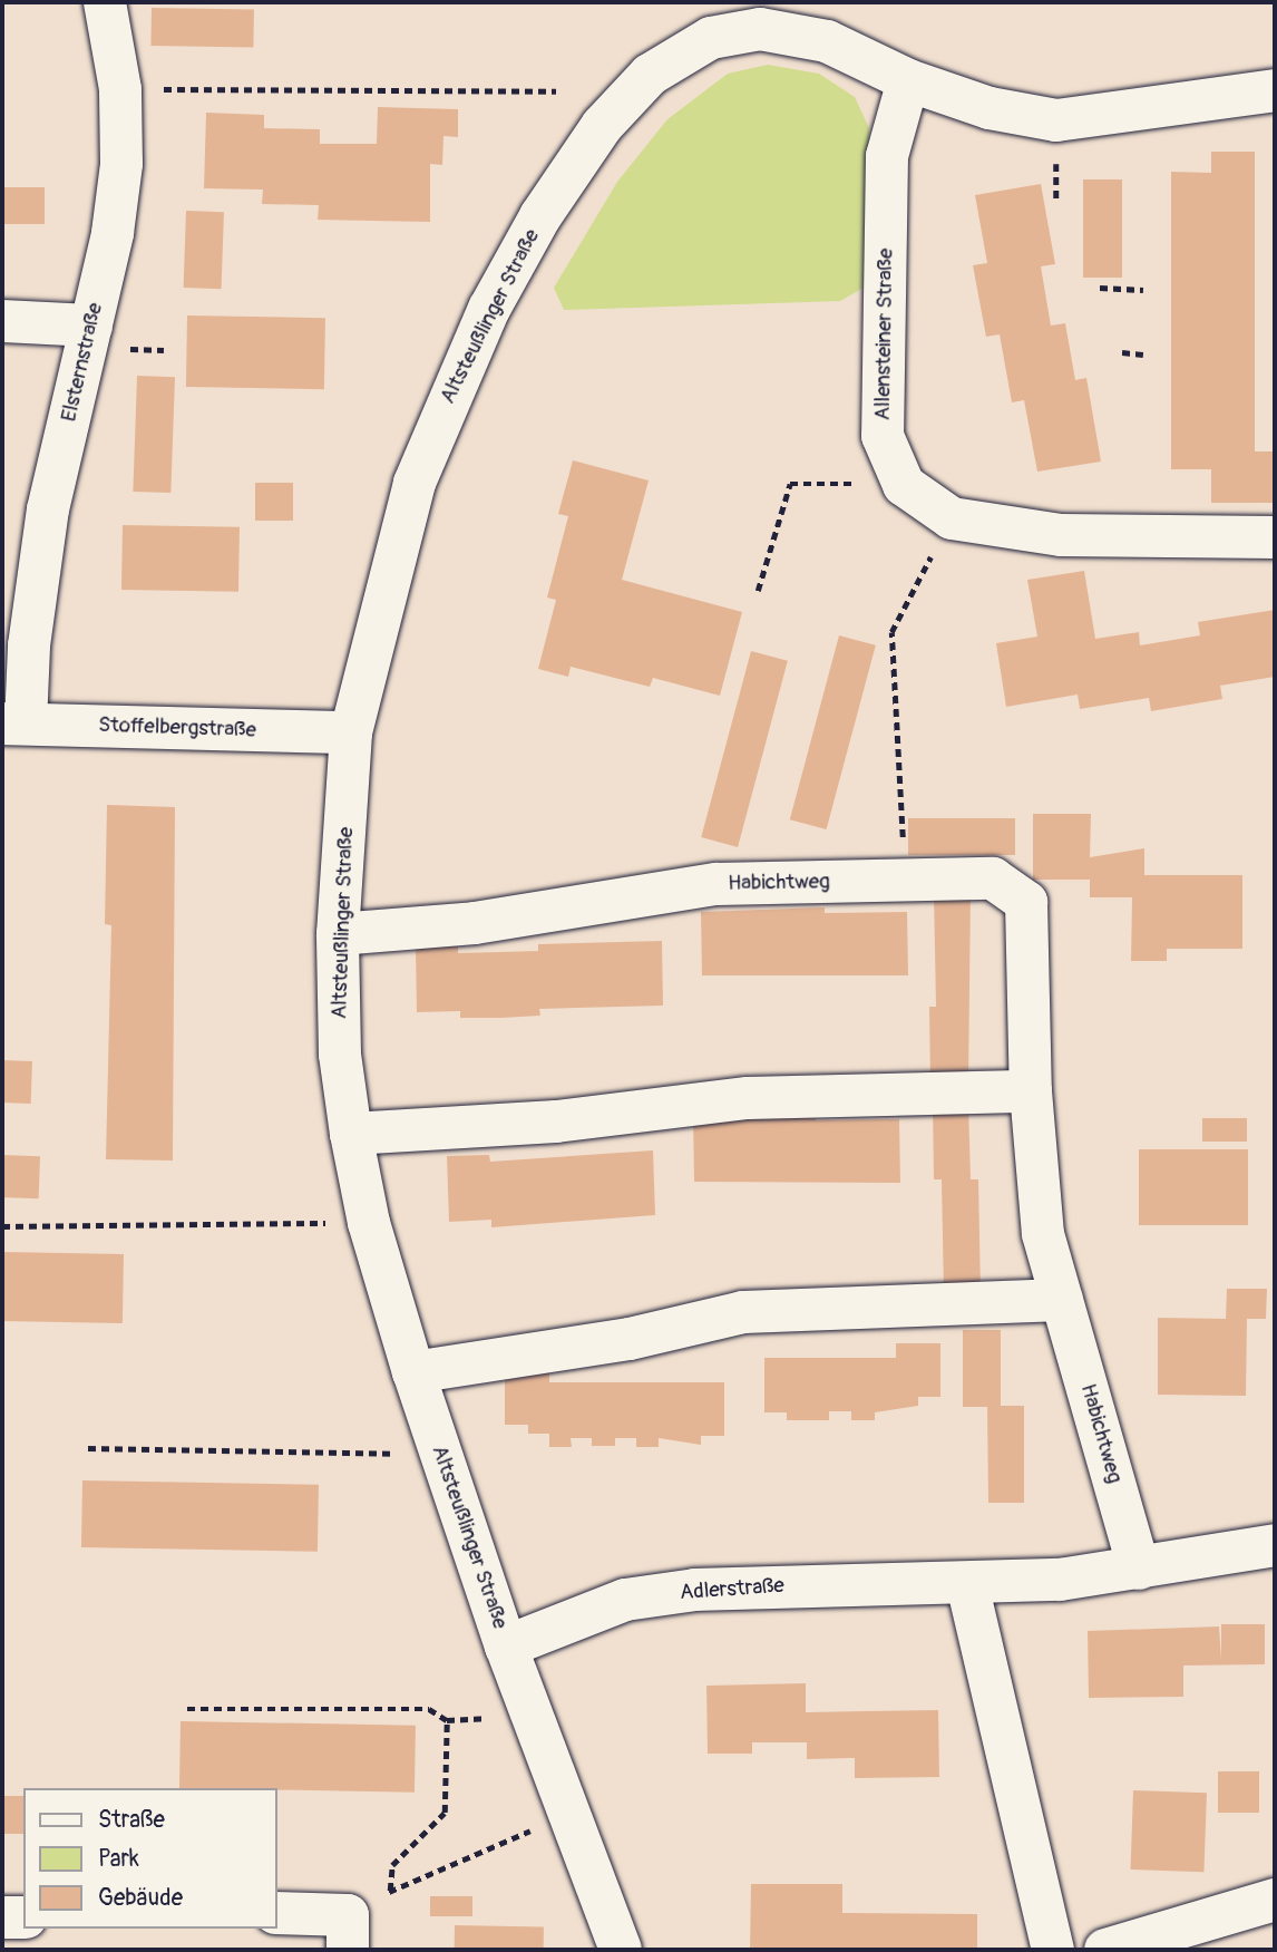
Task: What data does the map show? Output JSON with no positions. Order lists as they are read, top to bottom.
{
  "streets": {
    "street": [
      "Altsteußlinger Straße",
      "Allensteiner Straße",
      "Elsternstraße",
      "Stoffelbergstraße",
      "Habichtweg",
      "Adlerstraße"
    ]
  },
  "crossings": [
    ["Altsteußlinger Straße", "Stoffelbergstraße"],
    ["Altsteußlinger Straße", "Habichtweg"],
    ["Altsteußlinger Straße", "Adlerstraße"],
    ["Elsternstraße", "Stoffelbergstraße"],
    ["Habichtweg", "Adlerstraße"]
  ],
  "legend": ["Straße", "Park", "Gebäude"]
}
